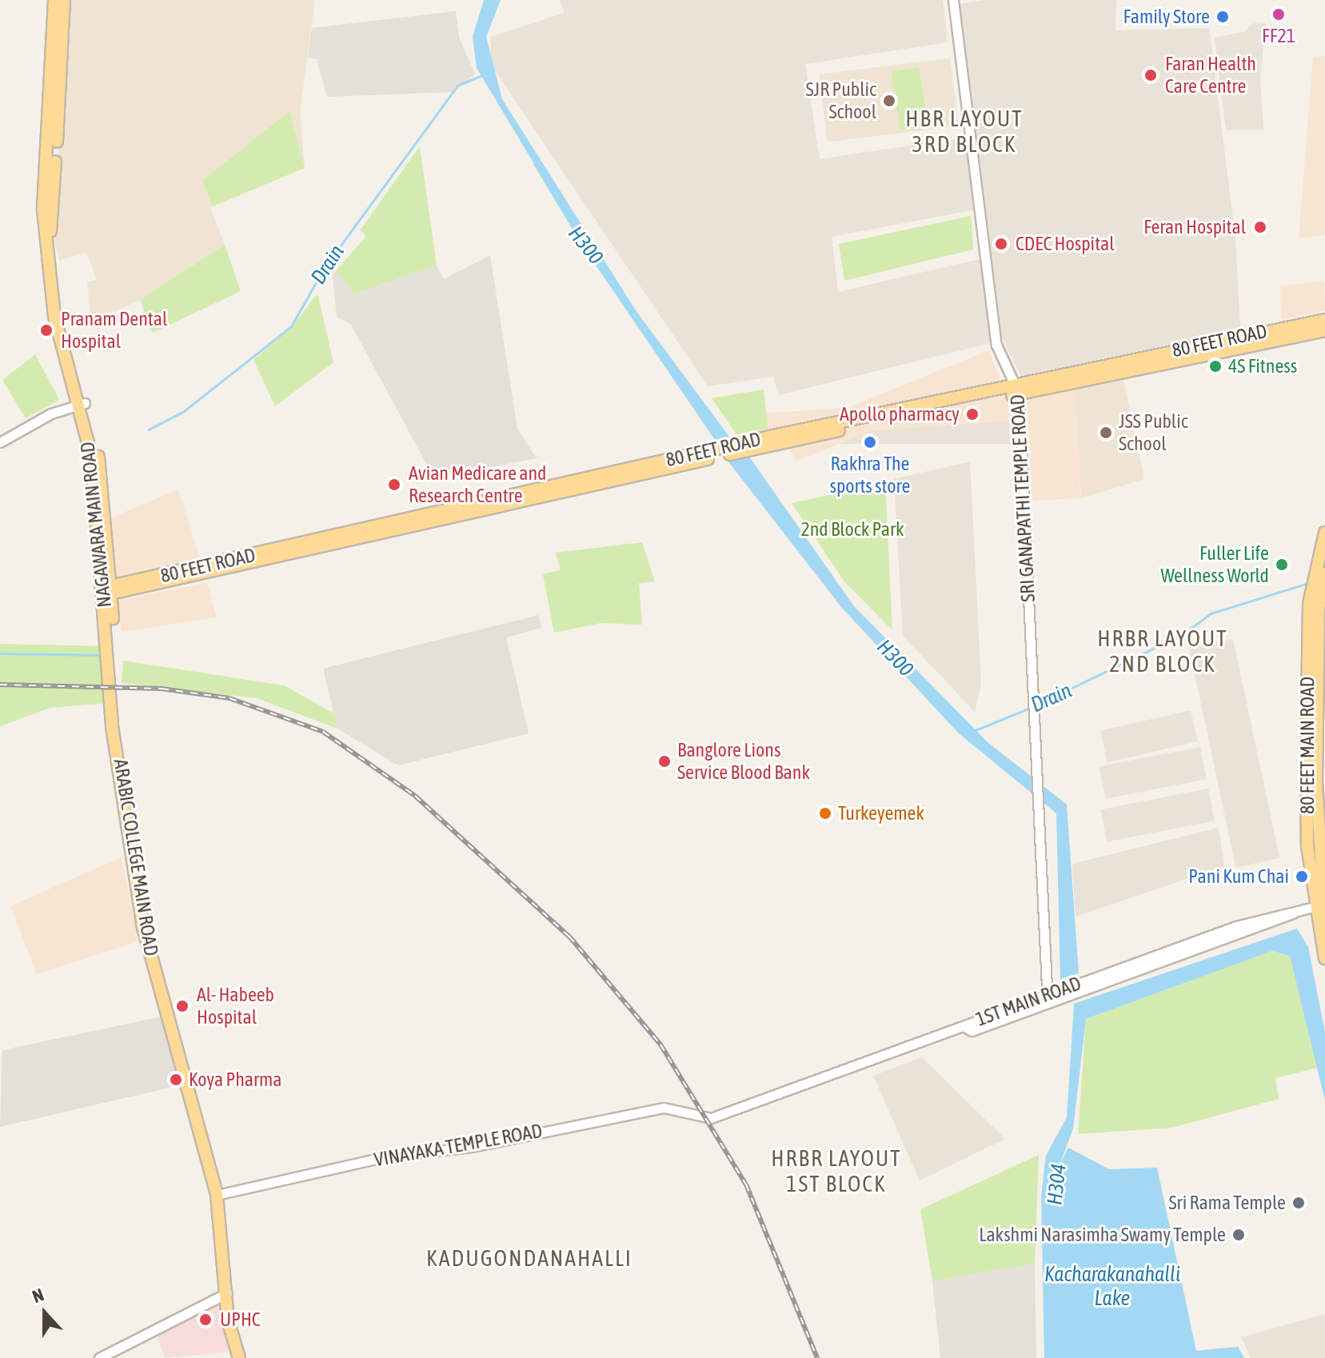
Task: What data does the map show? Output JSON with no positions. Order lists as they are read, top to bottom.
{
  "streets": {
    "main road": [
      "80 FEET ROAD",
      "NAGAWARA MAIN ROAD",
      "80 FEET MAIN ROAD",
      "ARABIC COLLEGE MAIN ROAD"
    ],
    "street": ["SRI GANAPATHI TEMPLE ROAD", "1ST MAIN ROAD", "VINAYAKA TEMPLE ROAD"]
  },
  "crossings": [
    ["80 FEET ROAD", "SRI GANAPATHI TEMPLE ROAD"],
    ["80 FEET ROAD", "NAGAWARA MAIN ROAD"],
    ["SRI GANAPATHI TEMPLE ROAD", "1ST MAIN ROAD"],
    ["NAGAWARA MAIN ROAD", "ARABIC COLLEGE MAIN ROAD"],
    ["80 FEET MAIN ROAD", "1ST MAIN ROAD"],
    ["ARABIC COLLEGE MAIN ROAD", "VINAYAKA TEMPLE ROAD"],
    ["1ST MAIN ROAD", "VINAYAKA TEMPLE ROAD"]
  ],
  "districts": [
    "HBR LAYOUT 3RD BLOCK",
    "HRBR LAYOUT 2ND BLOCK",
    "HRBR LAYOUT 1ST BLOCK",
    "KADUGONDANAHALLI"
  ],
  "water": [
    "H300",
    "Drain",
    "H304",
    "Kacharakanahalli Lake"
  ],
  "parks": ["2nd Block Park"],
  "places": [
    "FF21",
    "Family Store",
    "Faran Health Care Centre",
    "SJR Public School",
    "Feran Hospital",
    "CDEC Hospital",
    "Pranam Dental Hospital",
    "4S Fitness",
    "Apollo pharmacy",
    "JSS Public School",
    "Rakhra The sports store",
    "Avian Medicare and Research Centre",
    "Fuller Life Wellness World",
    "Banglore Lions Service Blood Bank",
    "Turkeyemek",
    "Pani Kum Chai",
    "Al- Habeeb Hospital",
    "Koya Pharma",
    "Sri Rama Temple",
    "Lakshmi Narasimha Swamy Temple",
    "UPHC"
  ],
  "north": "top"
}
